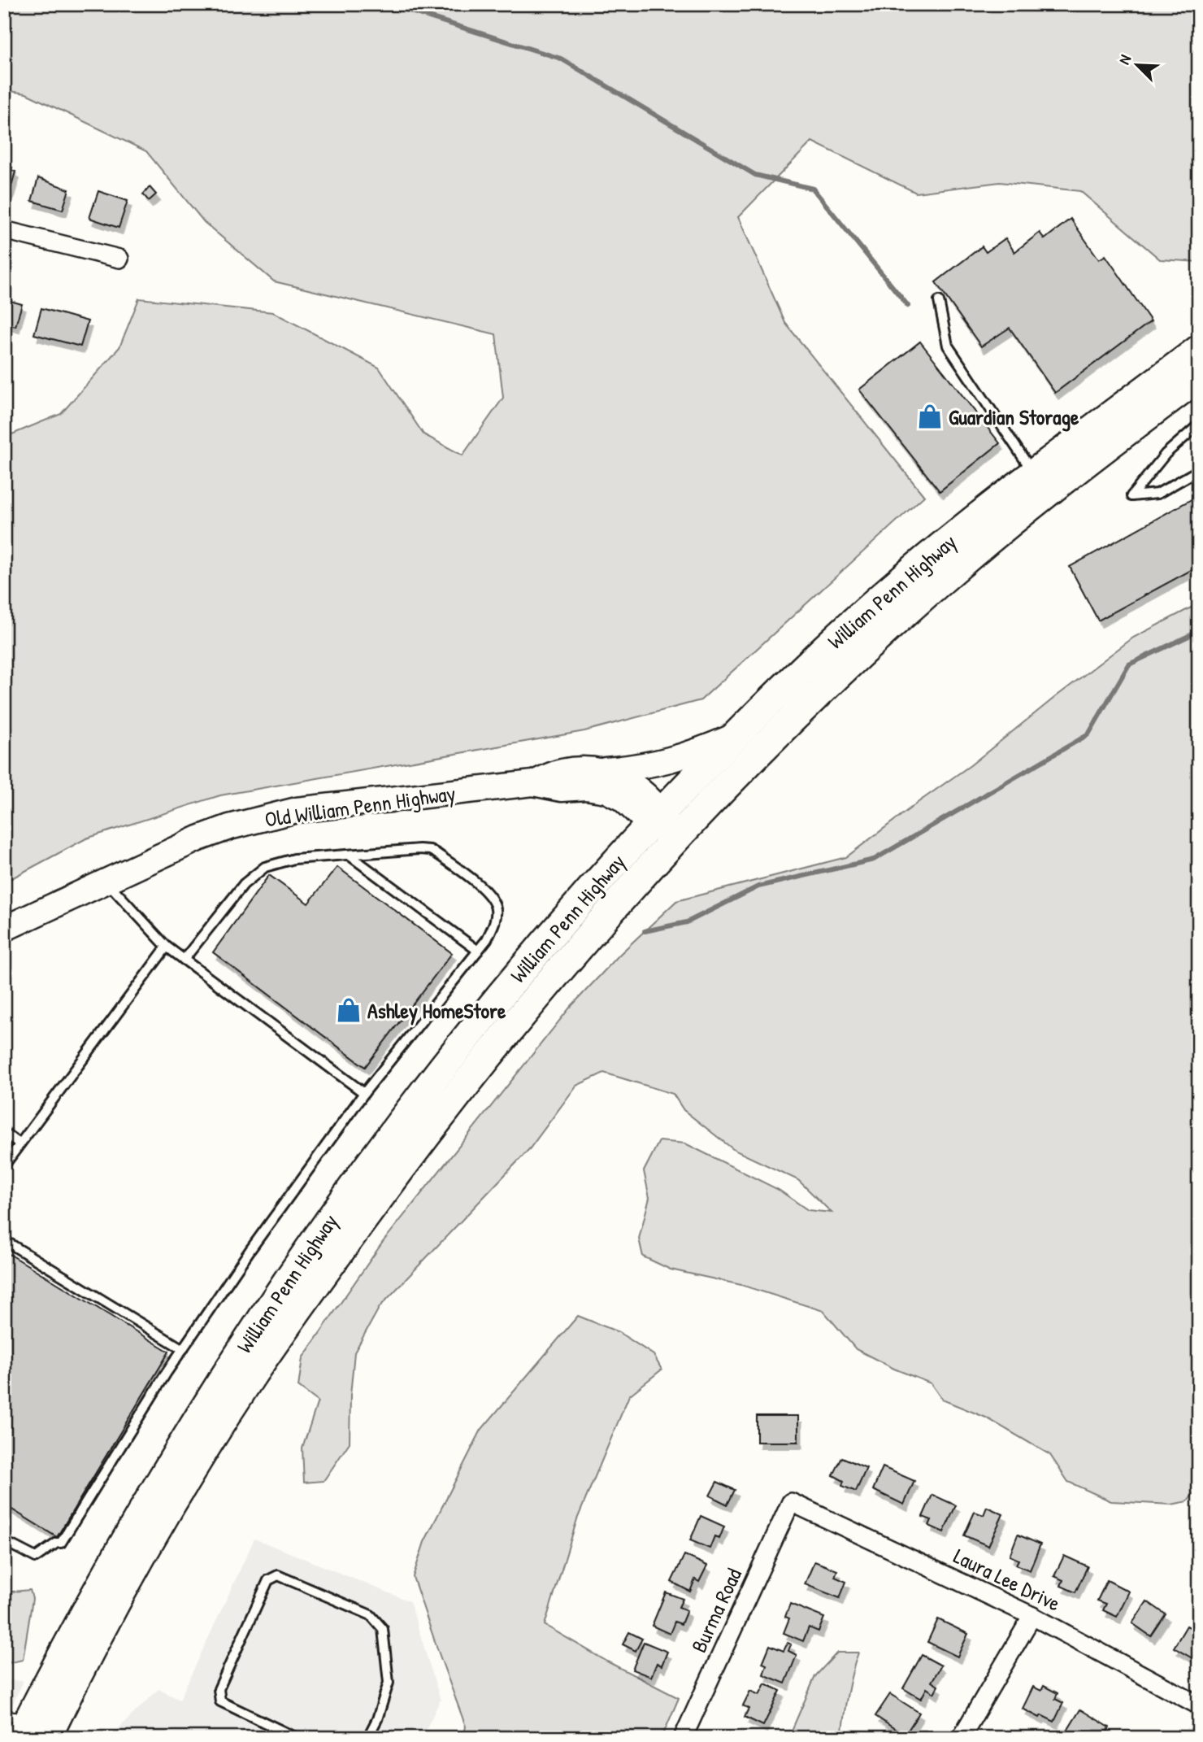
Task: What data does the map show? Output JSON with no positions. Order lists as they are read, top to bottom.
{
  "streets": {
    "highway": ["William Penn Highway"],
    "main road": ["Old William Penn Highway"],
    "street": ["Laura Lee Drive", "Burma Road"]
  },
  "crossings": [
    ["William Penn Highway", "Old William Penn Highway"],
    ["Laura Lee Drive", "Burma Road"]
  ],
  "places": {
    "shop": ["Guardian Storage", "Ashley HomeStore"]
  },
  "north": "top left"
}
